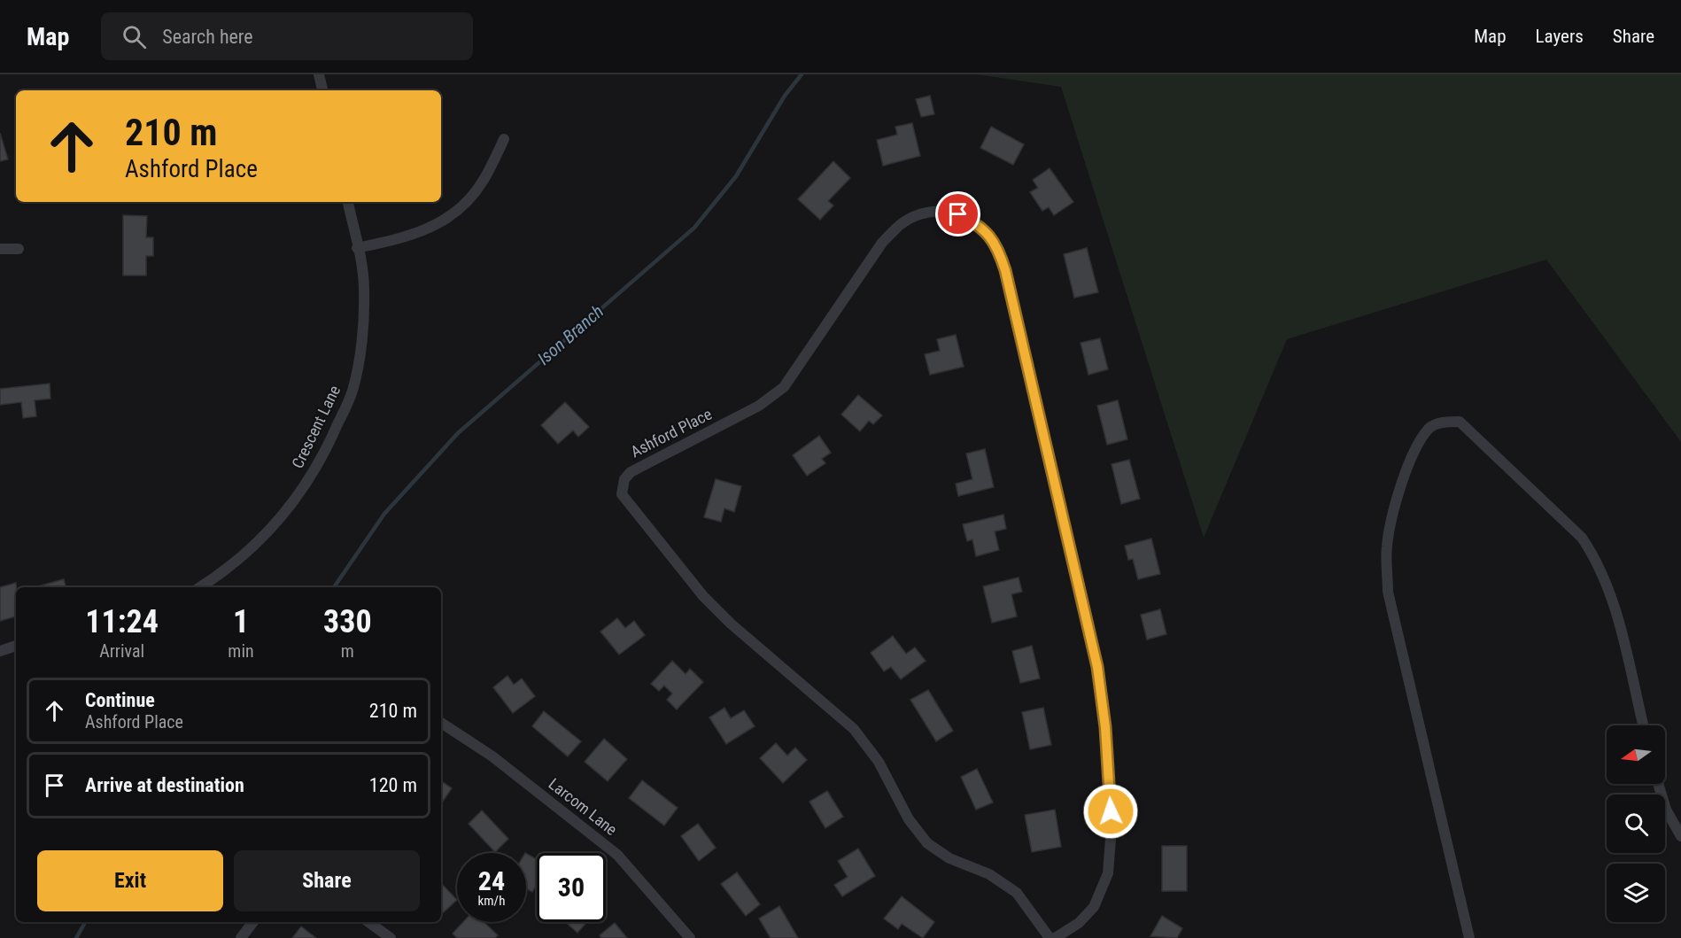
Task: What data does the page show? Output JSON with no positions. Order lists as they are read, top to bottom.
{
  "streets": {
    "street": ["Crescent Lane", "Ashford Place", "Larcom Lane"]
  },
  "water": ["Ison Branch"],
  "north": "left",
  "page": {
    "header": "Map",
    "search": "Search here",
    "nav": ["Map", "Layers", "Share"],
    "turn": ["210 m", "Ashford Place"],
    "eta": [
      "11:24",
      "Arrival",
      "1",
      "min",
      "330",
      "m"
    ],
    "list": [
      {
        "name": "Continue",
        "note": "Ashford Place",
        "value": "210 m"
      },
      {
        "name": "Arrive at destination",
        "value": "120 m"
      }
    ],
    "buttons": ["Exit", "Share"],
    "speed": "24 km/h",
    "limit": "30"
  }
}
